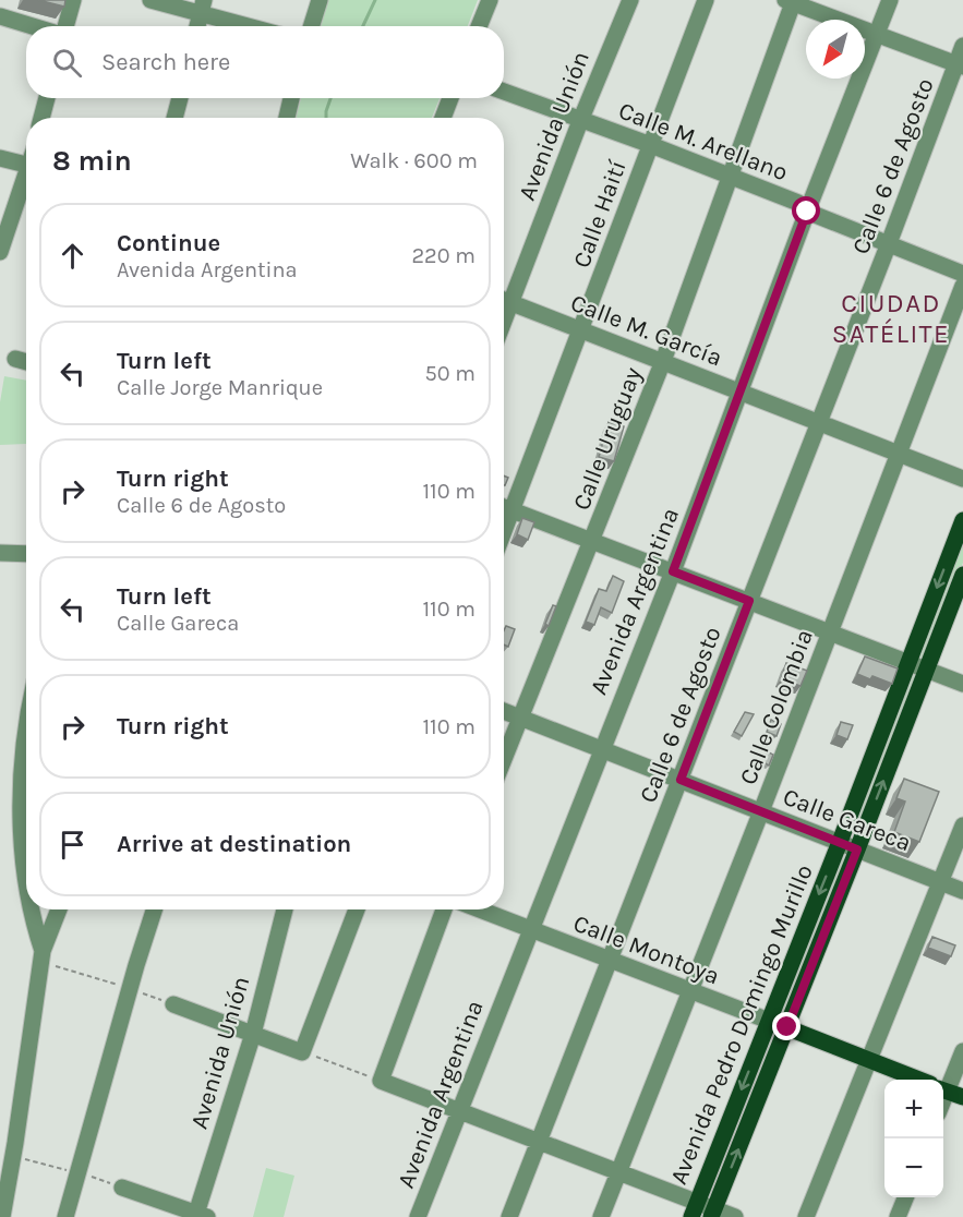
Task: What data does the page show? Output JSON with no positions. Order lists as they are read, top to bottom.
{
  "streets": {
    "main road": ["Calle Montoya", "Avenida Pedro Domingo Murillo"],
    "street": [
      "Avenida Unión",
      "Calle M. Arellano",
      "Calle 6 de Agosto",
      "Calle Haití",
      "Calle M. García",
      "Calle Uruguay",
      "Avenida Argentina",
      "Calle Colombia",
      "Calle Gareca"
    ]
  },
  "crossings": [
    ["Avenida Unión", "Calle M. Arellano"],
    ["Avenida Unión", "Calle M. García"],
    ["Calle M. Arellano", "Calle 6 de Agosto"],
    ["Calle M. Arellano", "Calle Haití"],
    ["Calle M. Arellano", "Calle Uruguay"],
    ["Calle M. Arellano", "Avenida Argentina"],
    ["Calle 6 de Agosto", "Calle M. García"],
    ["Calle 6 de Agosto", "Calle Gareca"],
    ["Calle 6 de Agosto", "Calle Montoya"],
    ["Calle Haití", "Calle M. García"],
    ["Calle M. García", "Calle Uruguay"],
    ["Calle M. García", "Avenida Argentina"],
    ["Calle M. García", "Calle Colombia"],
    ["Calle Uruguay", "Calle Gareca"],
    ["Avenida Argentina", "Calle Gareca"],
    ["Avenida Argentina", "Calle Montoya"],
    ["Calle Colombia", "Calle Gareca"],
    ["Calle Colombia", "Calle Montoya"],
    ["Calle Gareca", "Avenida Pedro Domingo Murillo"],
    ["Calle Montoya", "Avenida Pedro Domingo Murillo"]
  ],
  "districts": ["CIUDAD SATÉLITE"],
  "north": "bottom left",
  "page": {
    "search": "Search here",
    "heading": ["8 min", "Walk · 600 m"],
    "list": [
      ["Continue", "Avenida Argentina", "220 m"],
      ["Turn left", "Calle Jorge Manrique", "50 m"],
      ["Turn right", "Calle 6 de Agosto", "110 m"],
      ["Turn left", "Calle Gareca", "110 m"],
      ["Turn right", "110 m"],
      "Arrive at destination"
    ],
    "map_buttons": ["+", "−"]
  }
}
